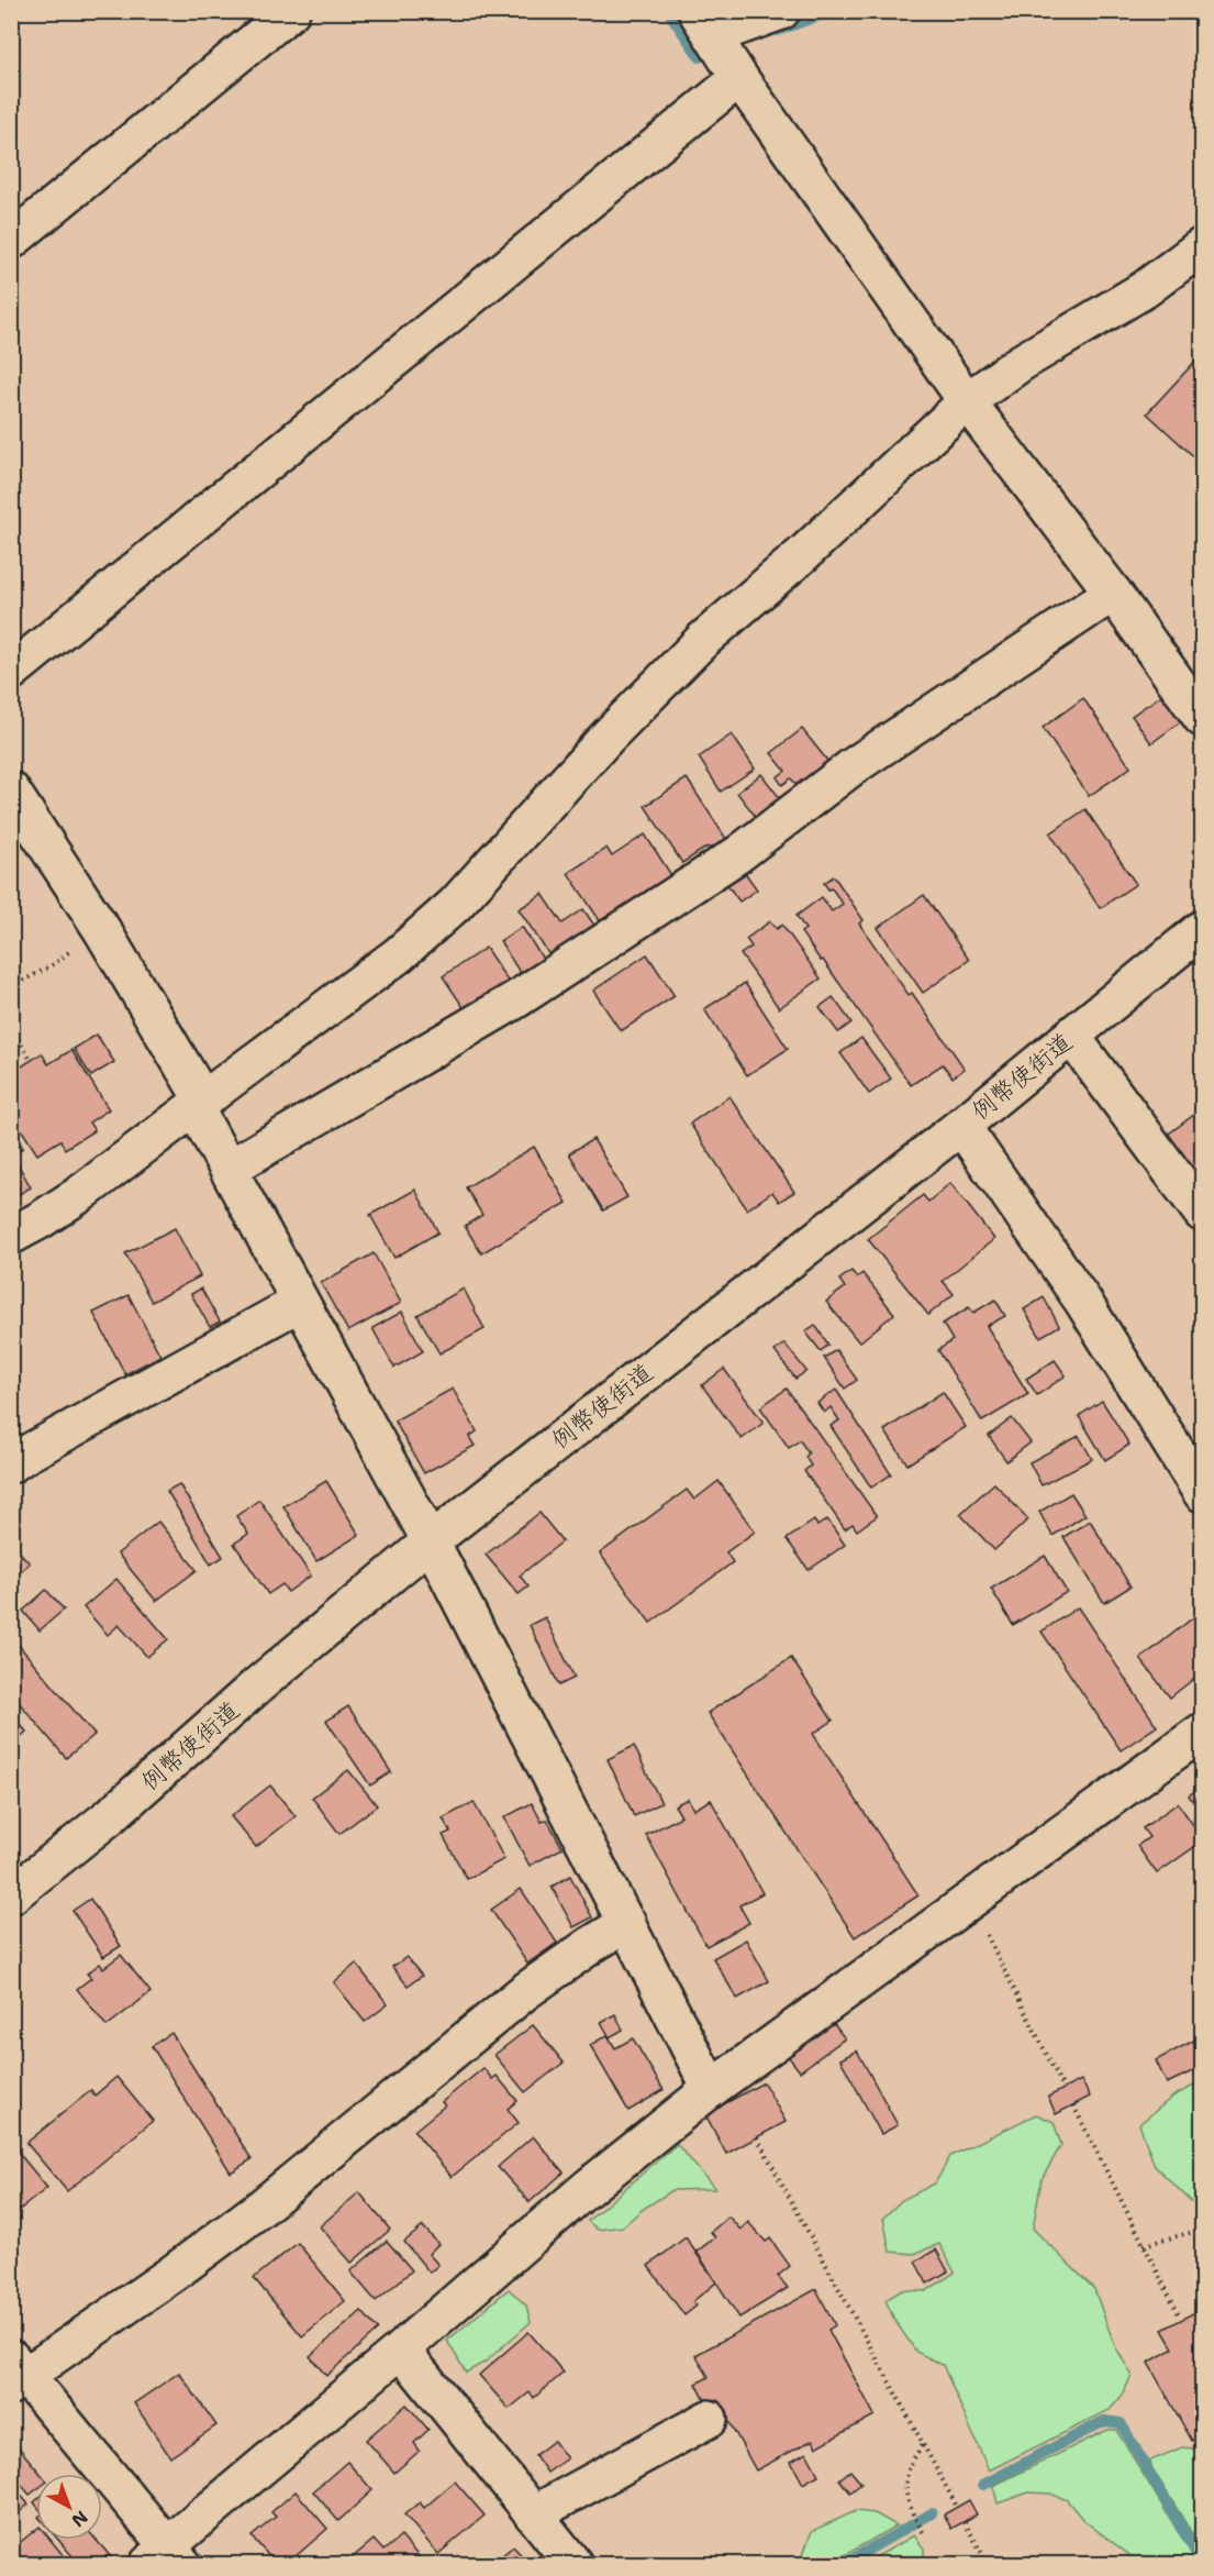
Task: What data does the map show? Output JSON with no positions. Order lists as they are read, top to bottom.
{
  "streets": {
    "street": ["例幣使街道"]
  },
  "north": "bottom right"
}
